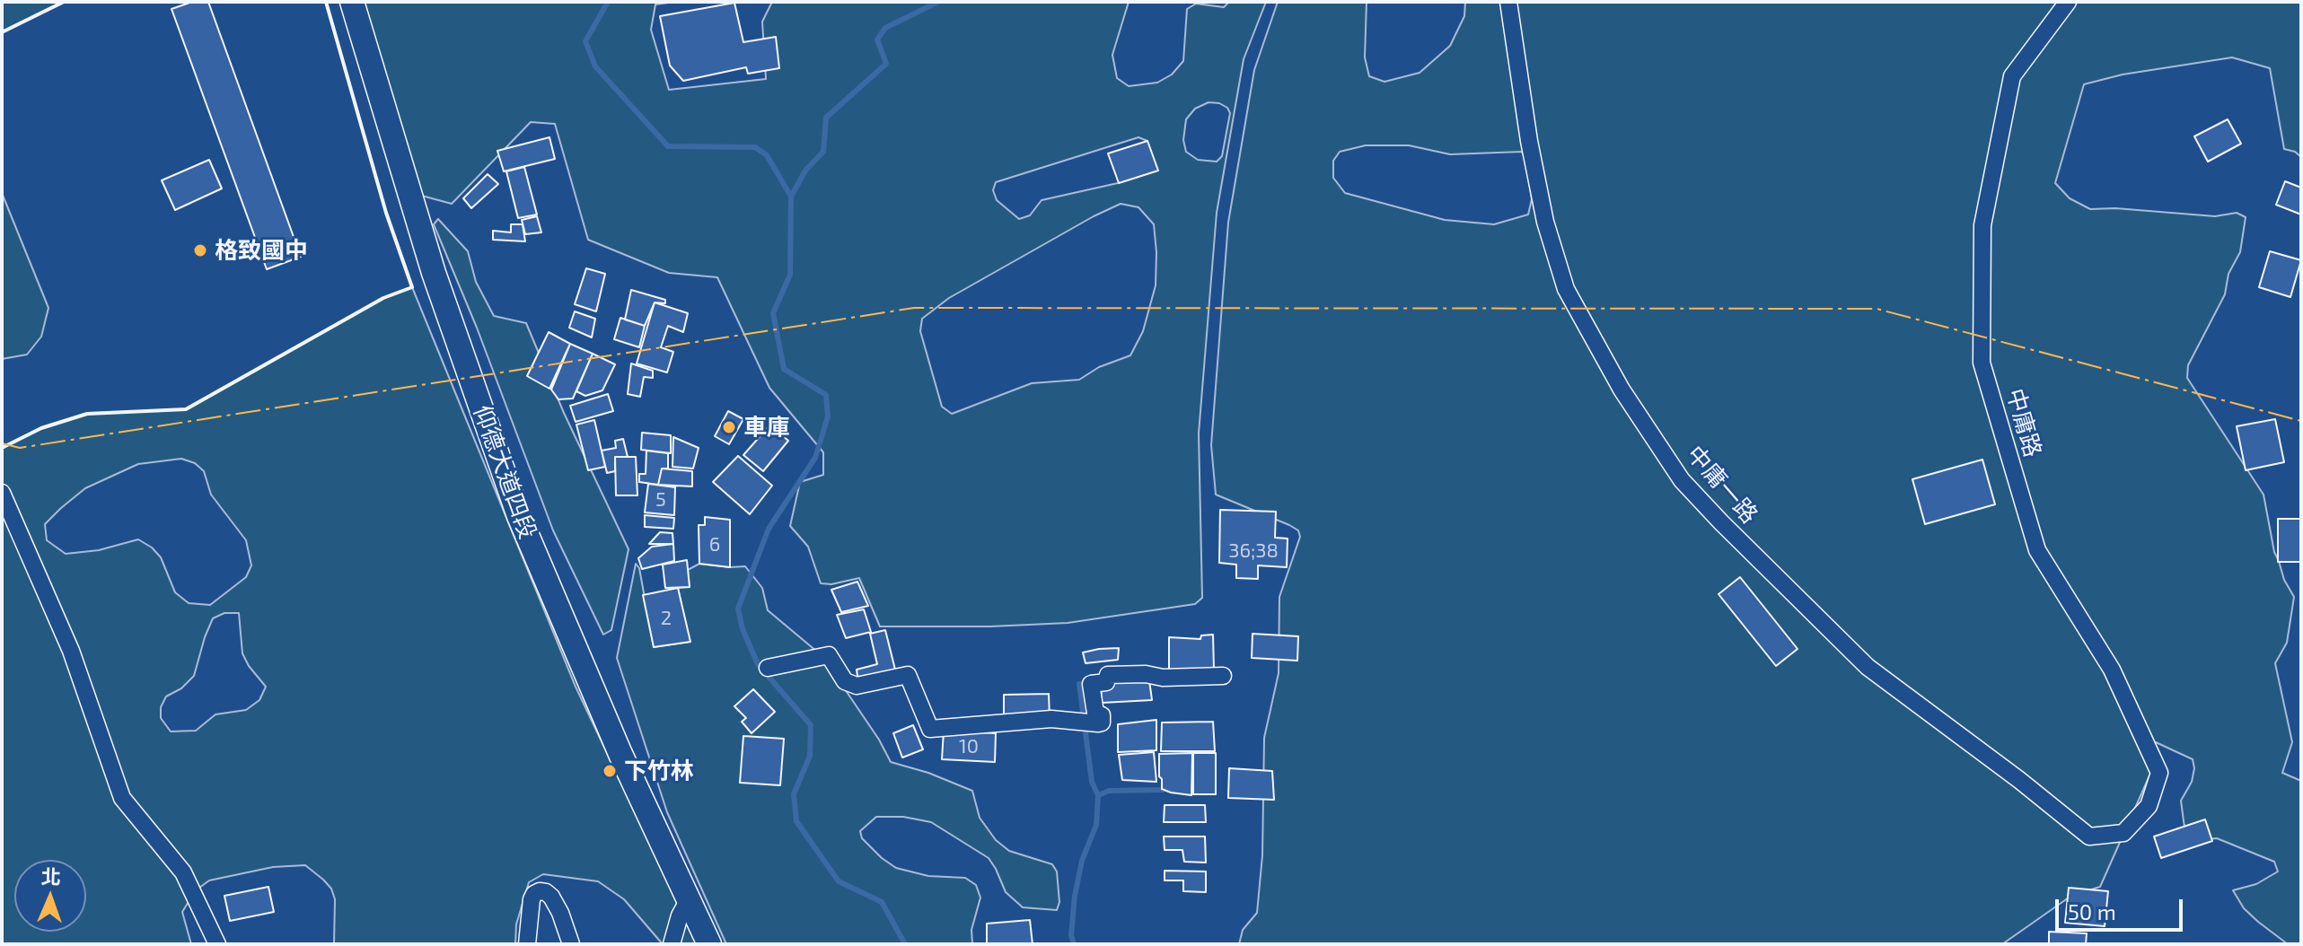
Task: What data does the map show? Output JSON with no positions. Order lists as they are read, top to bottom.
{
  "streets": {
    "main road": ["仰德大道四段"],
    "street": ["中庸路", "中庸一路"]
  },
  "crossings": [
    ["中庸路", "中庸一路"]
  ],
  "places": ["格致國中", "車庫", "下竹林"],
  "house_numbers": [
    "5",
    "6",
    "36;38",
    "2",
    "10"
  ],
  "scale_bar": "50 m",
  "north": "top"
}
